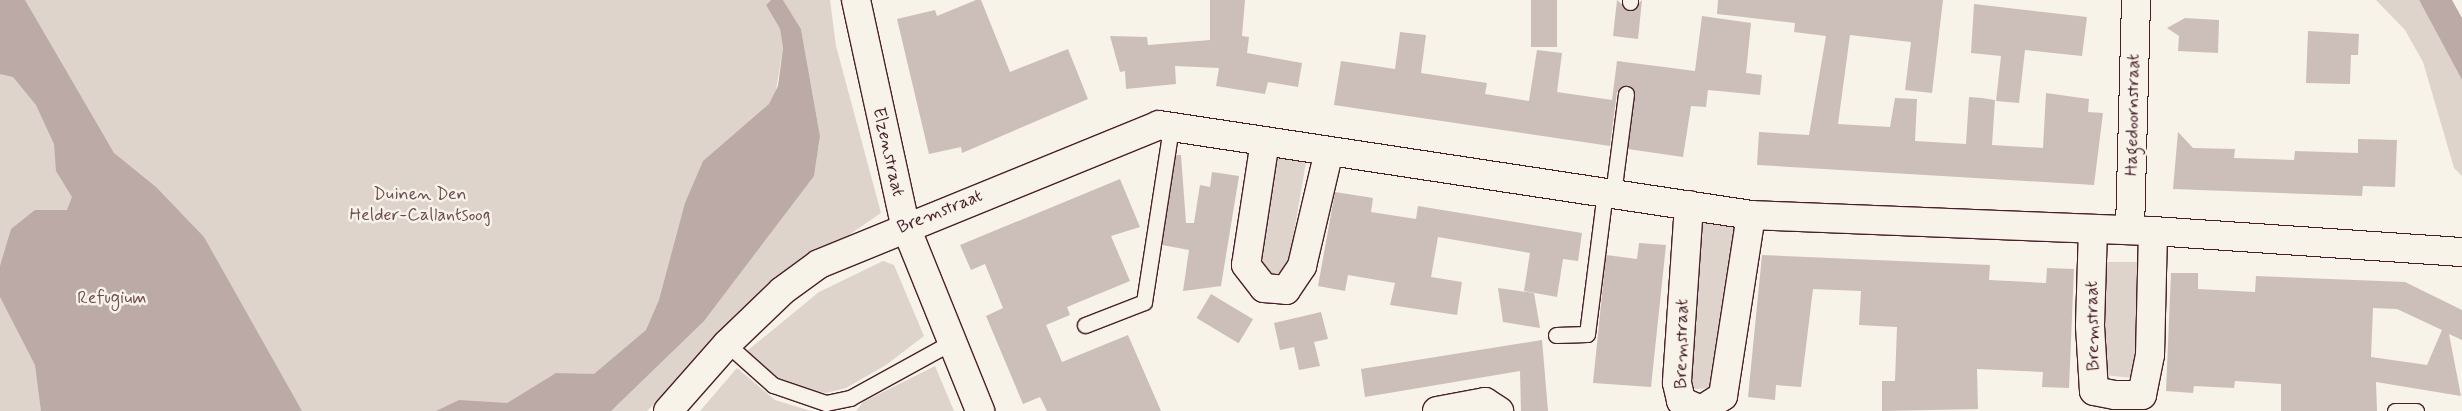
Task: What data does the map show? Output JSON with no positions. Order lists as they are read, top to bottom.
{
  "streets": {
    "street": ["Hagedoornstraat", "Elzenstraat", "Bremstraat"]
  },
  "crossings": [
    ["Hagedoornstraat", "Bremstraat"],
    ["Elzenstraat", "Bremstraat"]
  ],
  "parks": ["Duinen Den Helder-Callantsoog", "Refugium"]
}
